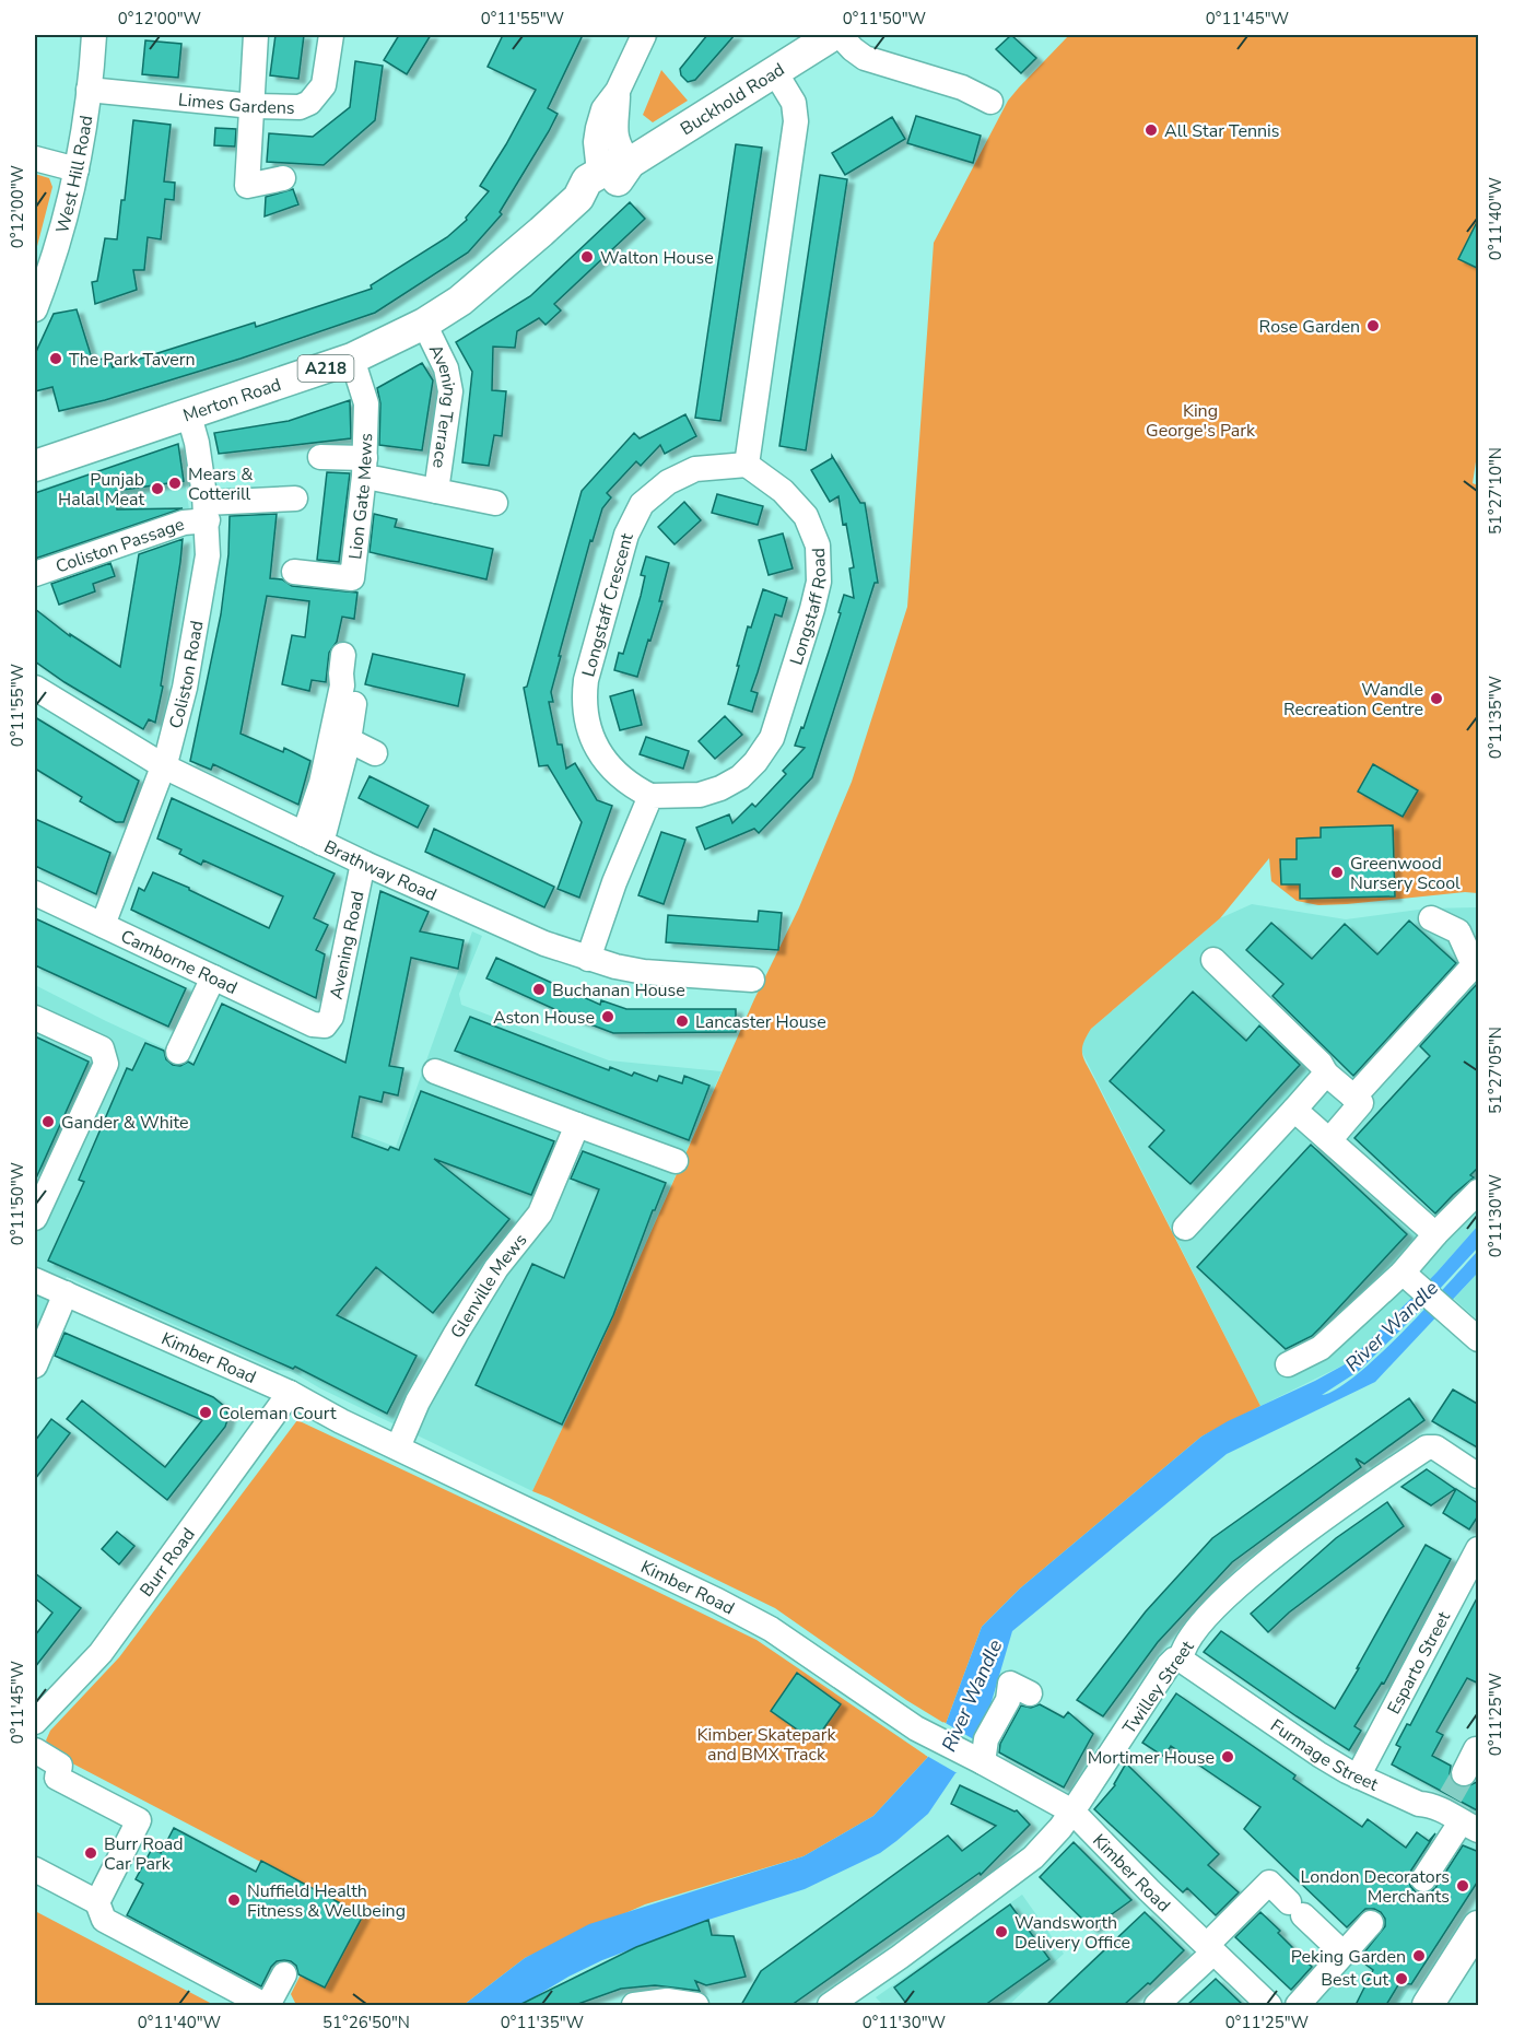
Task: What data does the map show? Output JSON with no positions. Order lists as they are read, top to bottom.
{
  "streets": {
    "main road": ["Buckhold Road", "A218", "Merton Road"],
    "street": [
      "Limes Gardens",
      "West Hill Road",
      "Avening Terrace",
      "Lion Gate Mews",
      "Coliston Passage",
      "Longstaff Crescent",
      "Longstaff Road",
      "Coliston Road",
      "Brathway Road",
      "Avening Road",
      "Camborne Road",
      "Glenville Mews",
      "Kimber Road",
      "Burr Road",
      "Esparto Street",
      "Twilley Street",
      "Furmage Street"
    ]
  },
  "crossings": [
    ["Buckhold Road", "A218"],
    ["Buckhold Road", "Merton Road"],
    ["Limes Gardens", "West Hill Road"],
    ["A218", "Merton Road"],
    ["Merton Road", "Avening Terrace"],
    ["Merton Road", "Lion Gate Mews"],
    ["Merton Road", "Coliston Road"],
    ["Avening Terrace", "Lion Gate Mews"],
    ["Coliston Passage", "Coliston Road"],
    ["Longstaff Crescent", "Longstaff Road"],
    ["Coliston Road", "Brathway Road"],
    ["Coliston Road", "Camborne Road"],
    ["Brathway Road", "Avening Road"],
    ["Avening Road", "Camborne Road"],
    ["Glenville Mews", "Kimber Road"],
    ["Kimber Road", "Burr Road"],
    ["Kimber Road", "Twilley Street"],
    ["Esparto Street", "Furmage Street"],
    ["Twilley Street", "Furmage Street"]
  ],
  "water": ["River Wandle"],
  "parks": ["King George's Park", "Kimber Skatepark and BMX Track"],
  "places": [
    "All Star Tennis",
    "Walton House",
    "Rose Garden",
    "The Park Tavern",
    "Mears & Cotterill",
    "Punjab Halal Meat",
    "Wandle Recreation Centre",
    "Greenwood Nursery Scool",
    "Buchanan House",
    "Aston House",
    "Lancaster House",
    "Gander & White",
    "Coleman Court",
    "Mortimer House",
    "Burr Road Car Park",
    "London Decorators Merchants",
    "Nuffield Health Fitness & Wellbeing",
    "Wandsworth Delivery Office",
    "Peking Garden",
    "Best Cut"
  ],
  "coordinates": [
    "0°12'00\"W",
    "0°11'55\"W",
    "0°11'50\"W",
    "0°11'45\"W",
    "0°11'40\"W",
    "51°27'10\"N",
    "0°11'35\"W",
    "51°27'05\"N",
    "0°11'30\"W",
    "0°11'25\"W",
    "51°26'50\"N"
  ]
}
